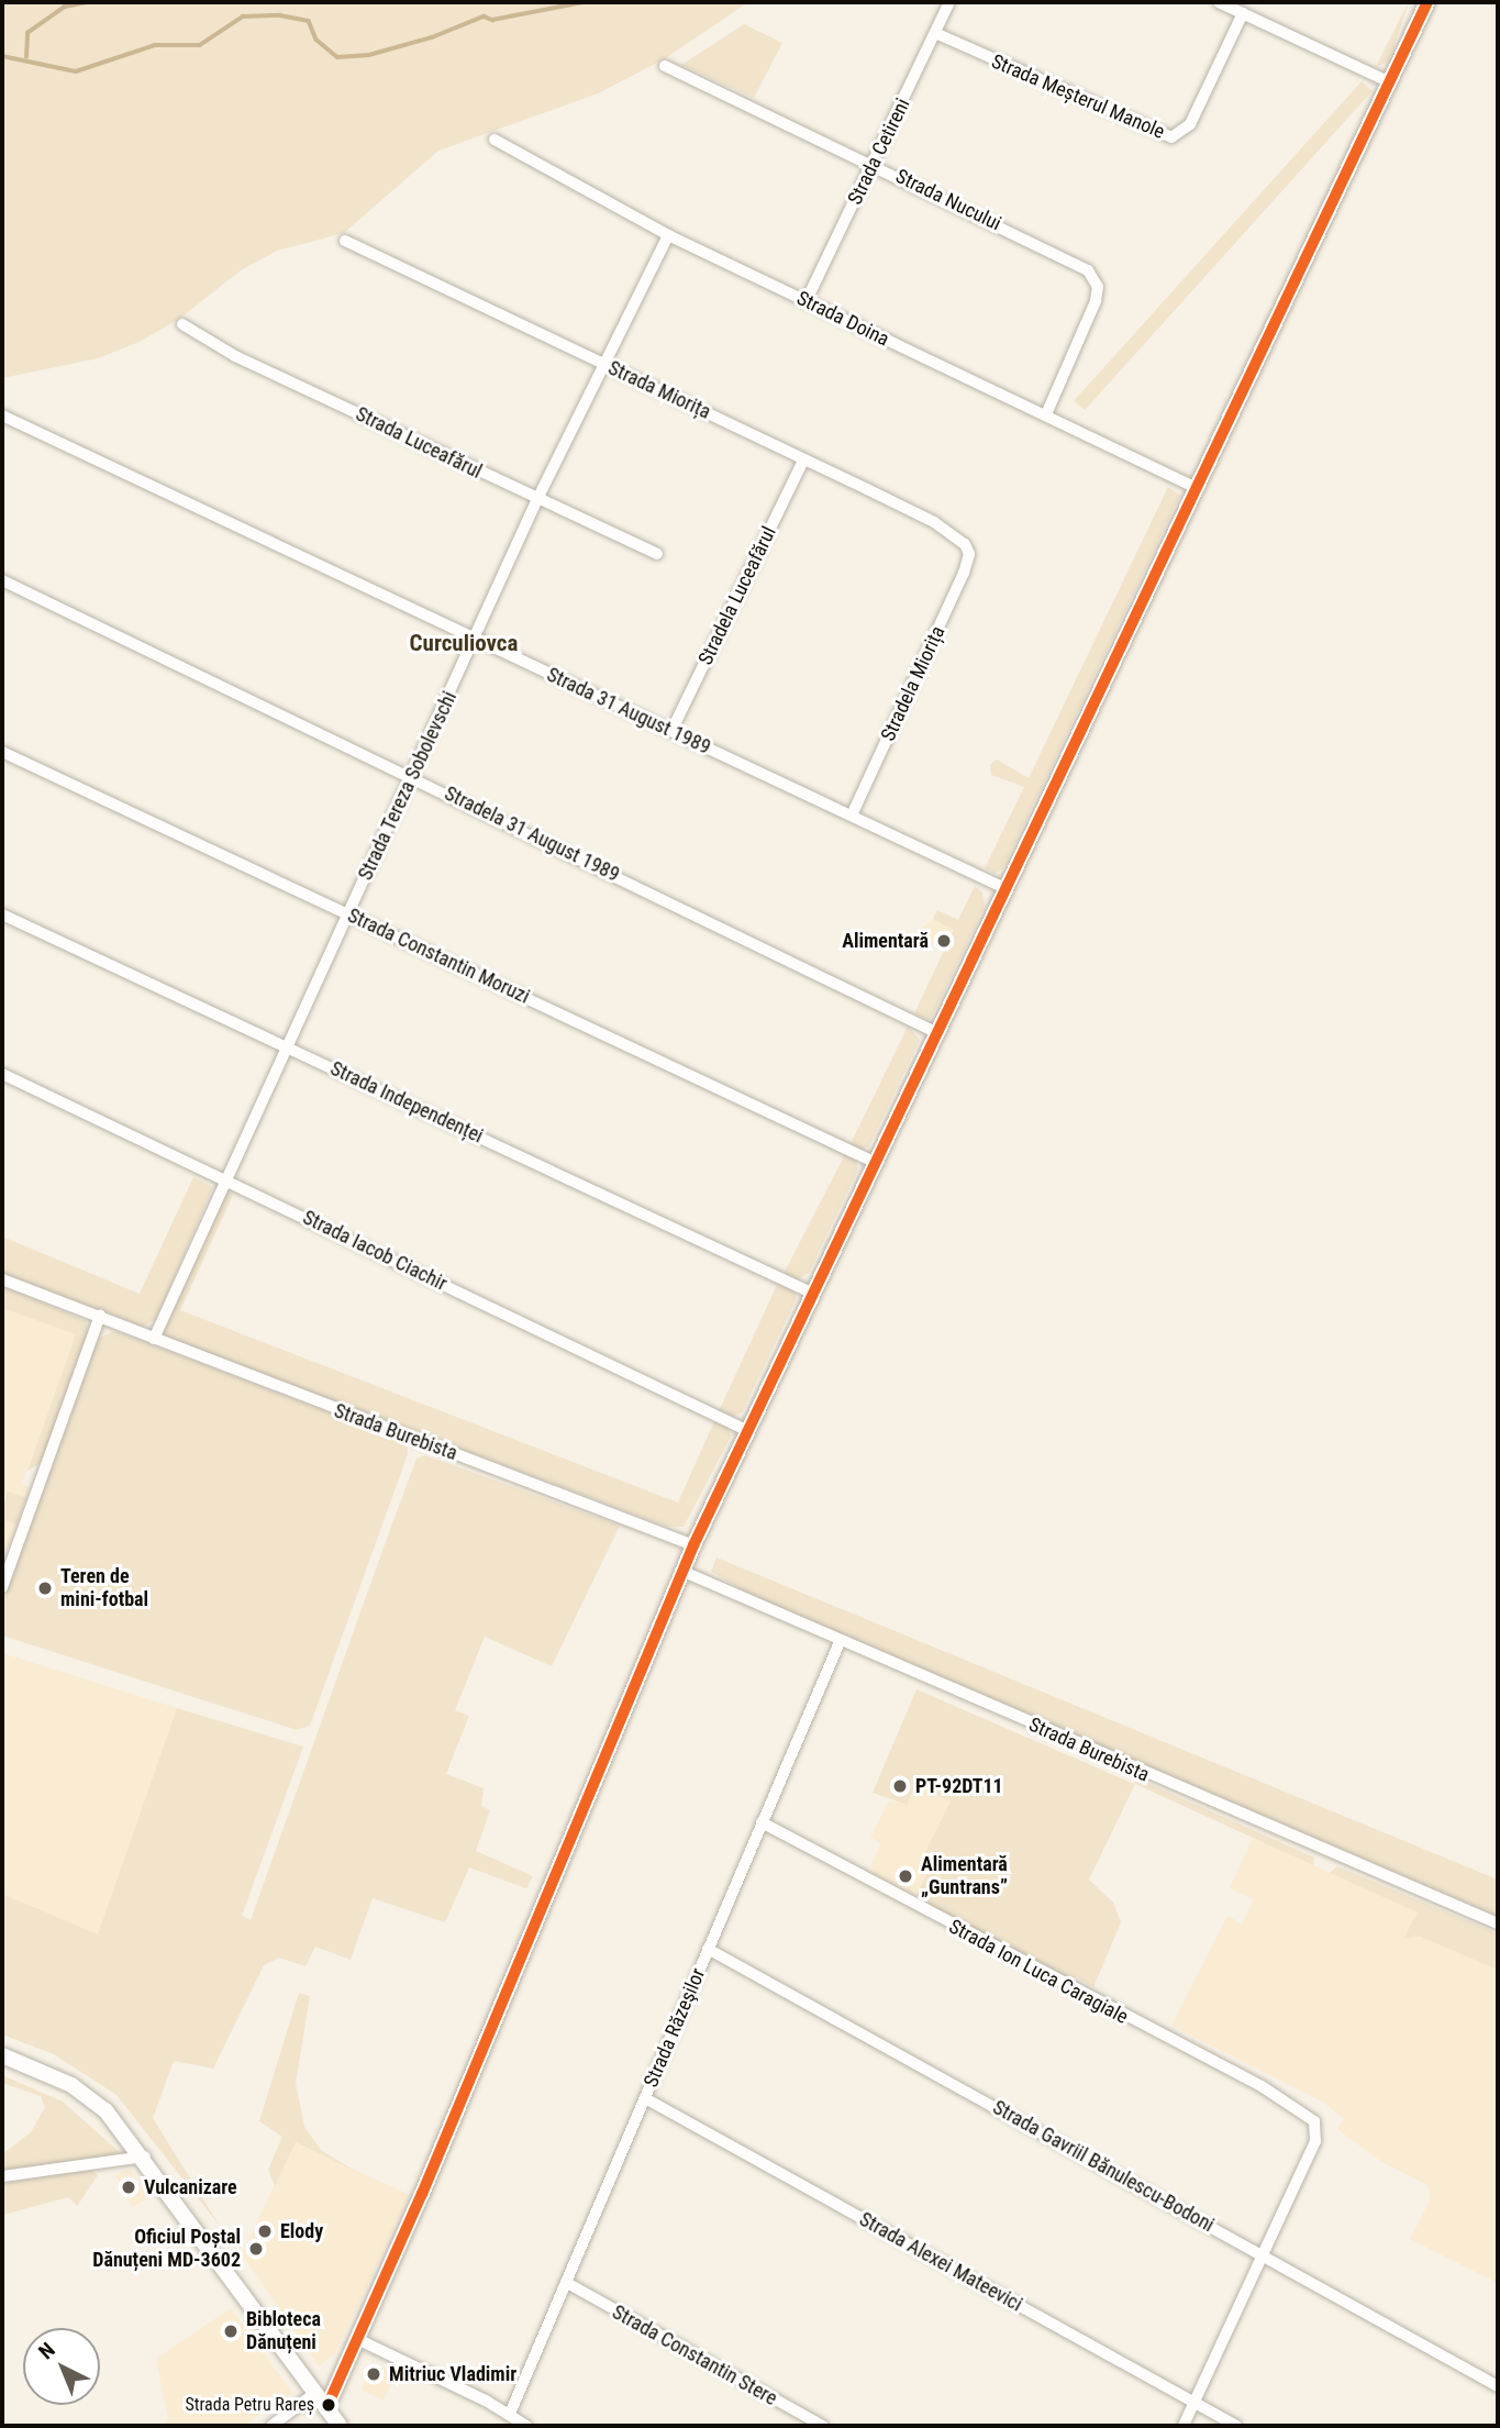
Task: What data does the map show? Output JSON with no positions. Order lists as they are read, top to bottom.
{
  "streets": {
    "street": [
      "Strada Meșterul Manole",
      "Strada Cetireni",
      "Strada Nucului",
      "Strada Doina",
      "Strada Miorița",
      "Strada Luceafărul",
      "Stradela Luceafărul",
      "Stradela Miorița",
      "Strada 31 August 1989",
      "Strada Tereza Sobolevschi",
      "Stradela 31 August 1989",
      "Strada Constantin Moruzi",
      "Strada Independenței",
      "Strada Iacob Ciachir",
      "Strada Burebista",
      "Strada Ion Luca Caragiale",
      "Strada Răzeşilor",
      "Strada Gavriil Bănulescu-Bodoni",
      "Strada Alexei Mateevici",
      "Strada Constantin Stere"
    ]
  },
  "crossings": [
    ["Strada Meșterul Manole", "Strada Cetireni"],
    ["Strada Cetireni", "Strada Nucului"],
    ["Strada Cetireni", "Strada Doina"],
    ["Strada Nucului", "Strada Doina"],
    ["Strada Doina", "Strada Tereza Sobolevschi"],
    ["Strada Miorița", "Stradela Luceafărul"],
    ["Strada Miorița", "Stradela Miorița"],
    ["Strada Miorița", "Strada Tereza Sobolevschi"],
    ["Strada Luceafărul", "Strada Tereza Sobolevschi"],
    ["Stradela Luceafărul", "Strada 31 August 1989"],
    ["Stradela Miorița", "Strada 31 August 1989"],
    ["Strada 31 August 1989", "Strada Tereza Sobolevschi"],
    ["Strada Tereza Sobolevschi", "Stradela 31 August 1989"],
    ["Strada Tereza Sobolevschi", "Strada Constantin Moruzi"],
    ["Strada Tereza Sobolevschi", "Strada Independenței"],
    ["Strada Tereza Sobolevschi", "Strada Iacob Ciachir"],
    ["Strada Tereza Sobolevschi", "Strada Burebista"],
    ["Strada Burebista", "Strada Răzeşilor"],
    ["Strada Ion Luca Caragiale", "Strada Răzeşilor"],
    ["Strada Ion Luca Caragiale", "Strada Gavriil Bănulescu-Bodoni"],
    ["Strada Răzeşilor", "Strada Gavriil Bănulescu-Bodoni"],
    ["Strada Răzeşilor", "Strada Alexei Mateevici"],
    ["Strada Răzeşilor", "Strada Constantin Stere"]
  ],
  "districts": ["Curculiovca"],
  "places": [
    "Alimentară",
    "Teren de mini-fotbal",
    "PT-92DT11",
    "Alimentară „Guntrans”",
    "Vulcanizare",
    "Elody",
    "Oficiul Poștal Dănuțeni MD-3602",
    "Bibloteca Dănuțeni",
    "Mitriuc Vladimir",
    "Strada Petru Rareș"
  ],
  "north": "top left"
}
